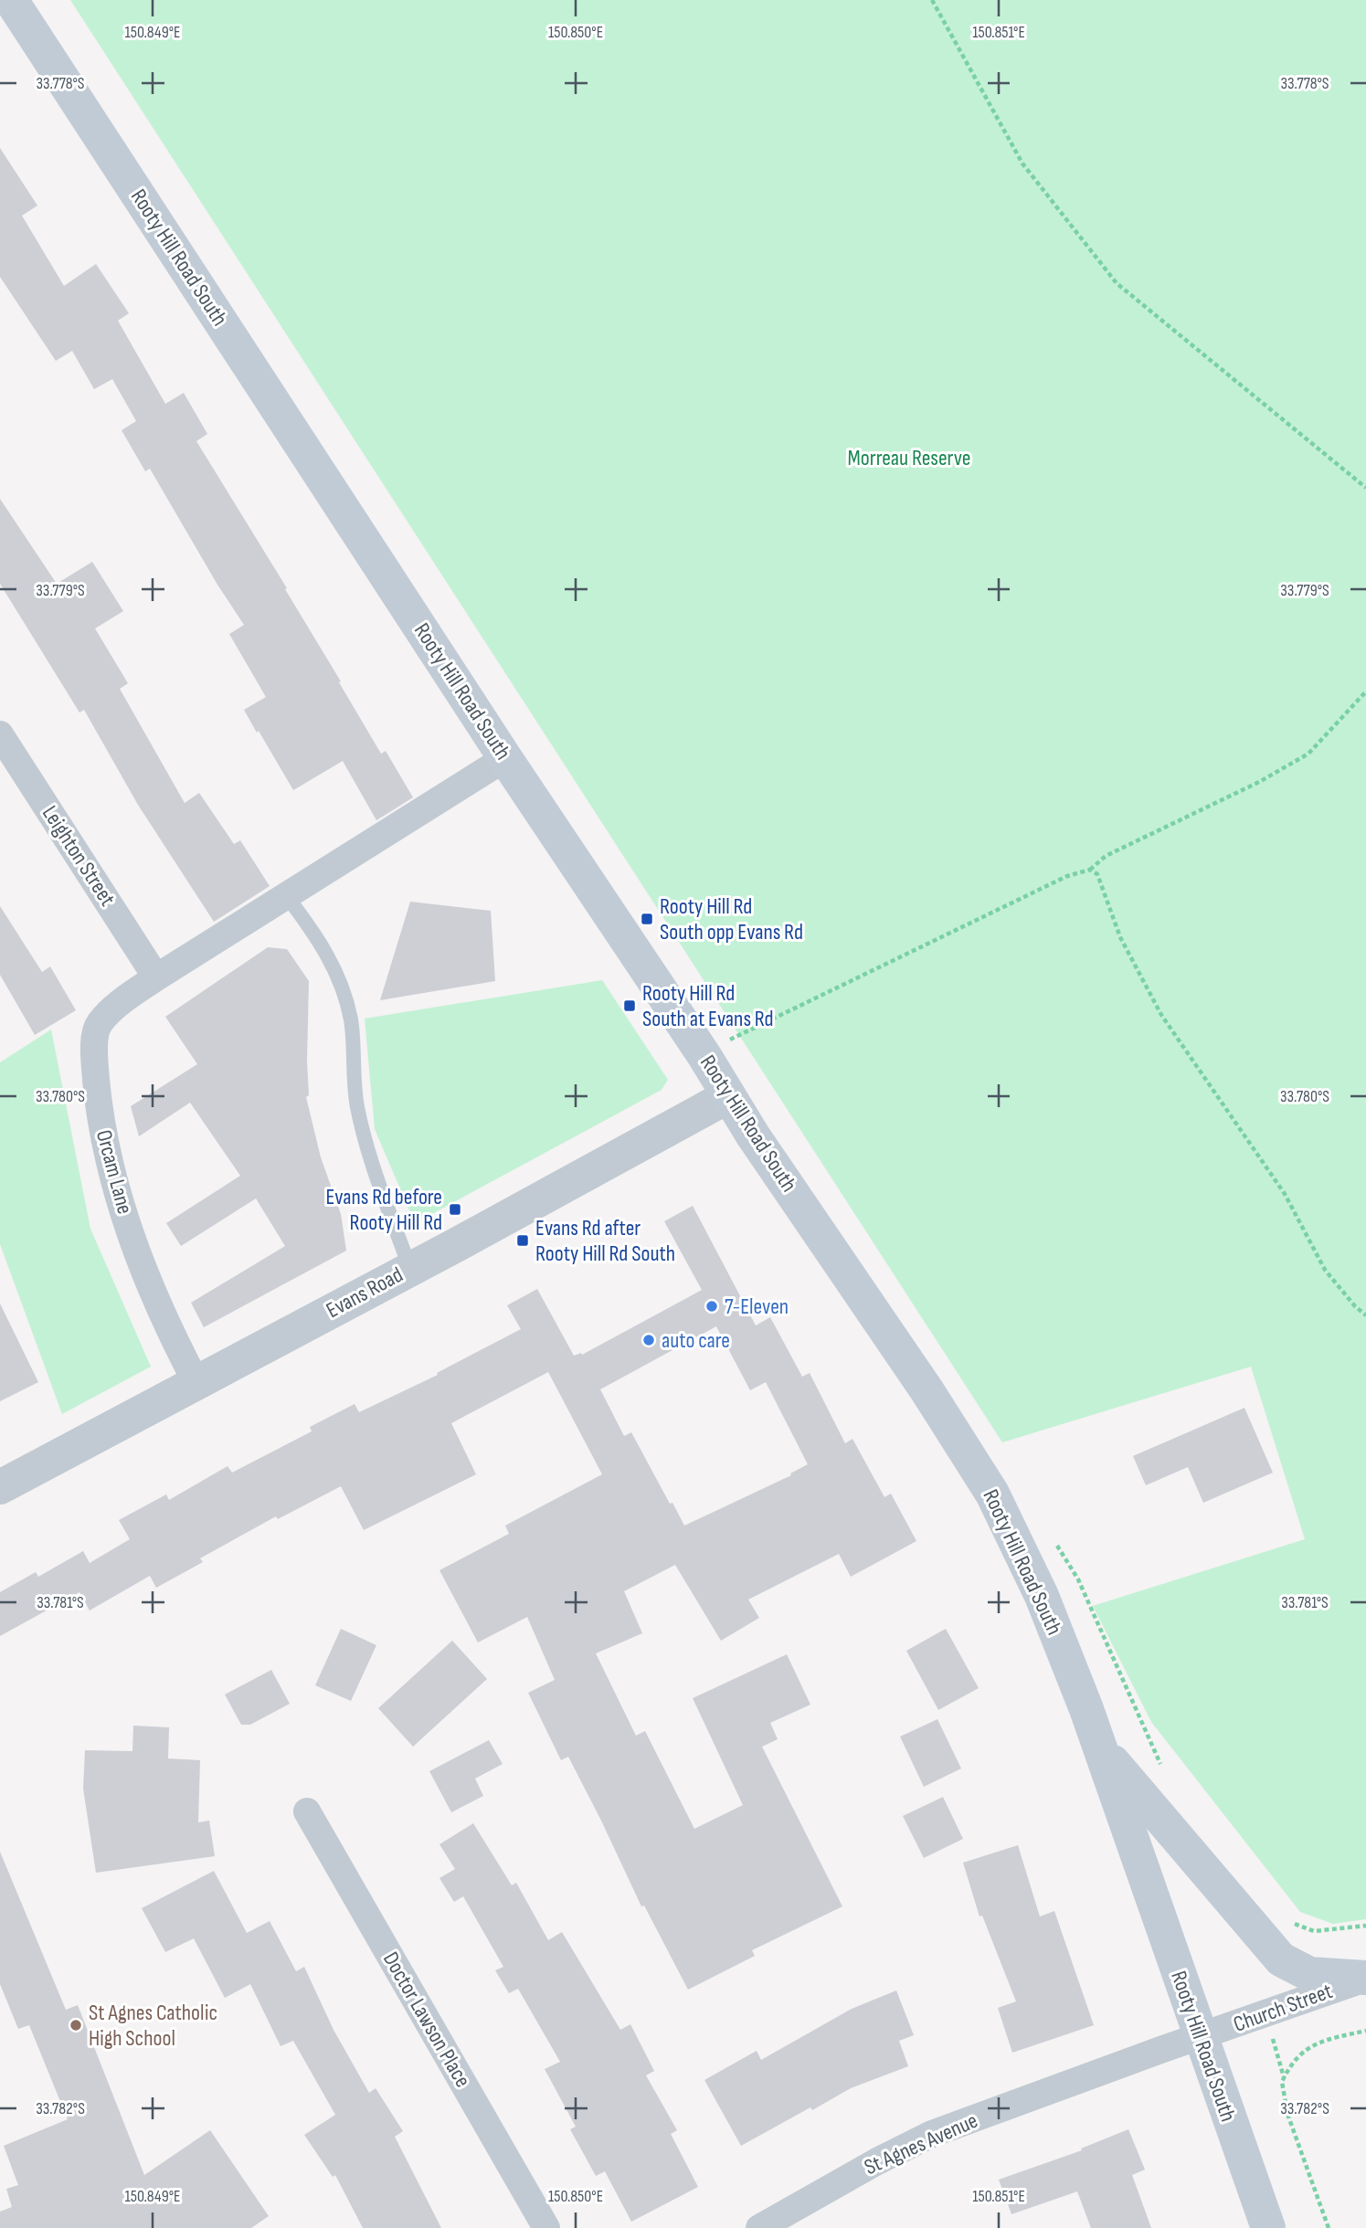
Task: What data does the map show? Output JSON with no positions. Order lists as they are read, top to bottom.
{
  "streets": {
    "main road": ["Rooty Hill Road South"],
    "street": [
      "Leighton Street",
      "Orcam Lane",
      "Evans Road",
      "Church Street",
      "Doctor Lawson Place",
      "St Agnes Avenue"
    ]
  },
  "crossings": [
    ["Rooty Hill Road South", "Orcam Lane"],
    ["Rooty Hill Road South", "Evans Road"],
    ["Rooty Hill Road South", "Church Street"],
    ["Rooty Hill Road South", "St Agnes Avenue"],
    ["Leighton Street", "Orcam Lane"],
    ["Orcam Lane", "Evans Road"],
    ["Church Street", "St Agnes Avenue"]
  ],
  "parks": ["Morreau Reserve"],
  "places": {
    "transit": [
      "Rooty Hill Rd South opp Evans Rd",
      "Rooty Hill Rd South at Evans Rd",
      "Evans Rd before Rooty Hill Rd",
      "Evans Rd after Rooty Hill Rd South"
    ],
    "other": ["7-Eleven", "auto care", "St Agnes Catholic High School"]
  },
  "coordinates": [
    "150.849°E",
    "150.850°E",
    "150.851°E",
    "33.778°S",
    "33.779°S",
    "33.780°S",
    "33.781°S",
    "33.782°S"
  ]
}
